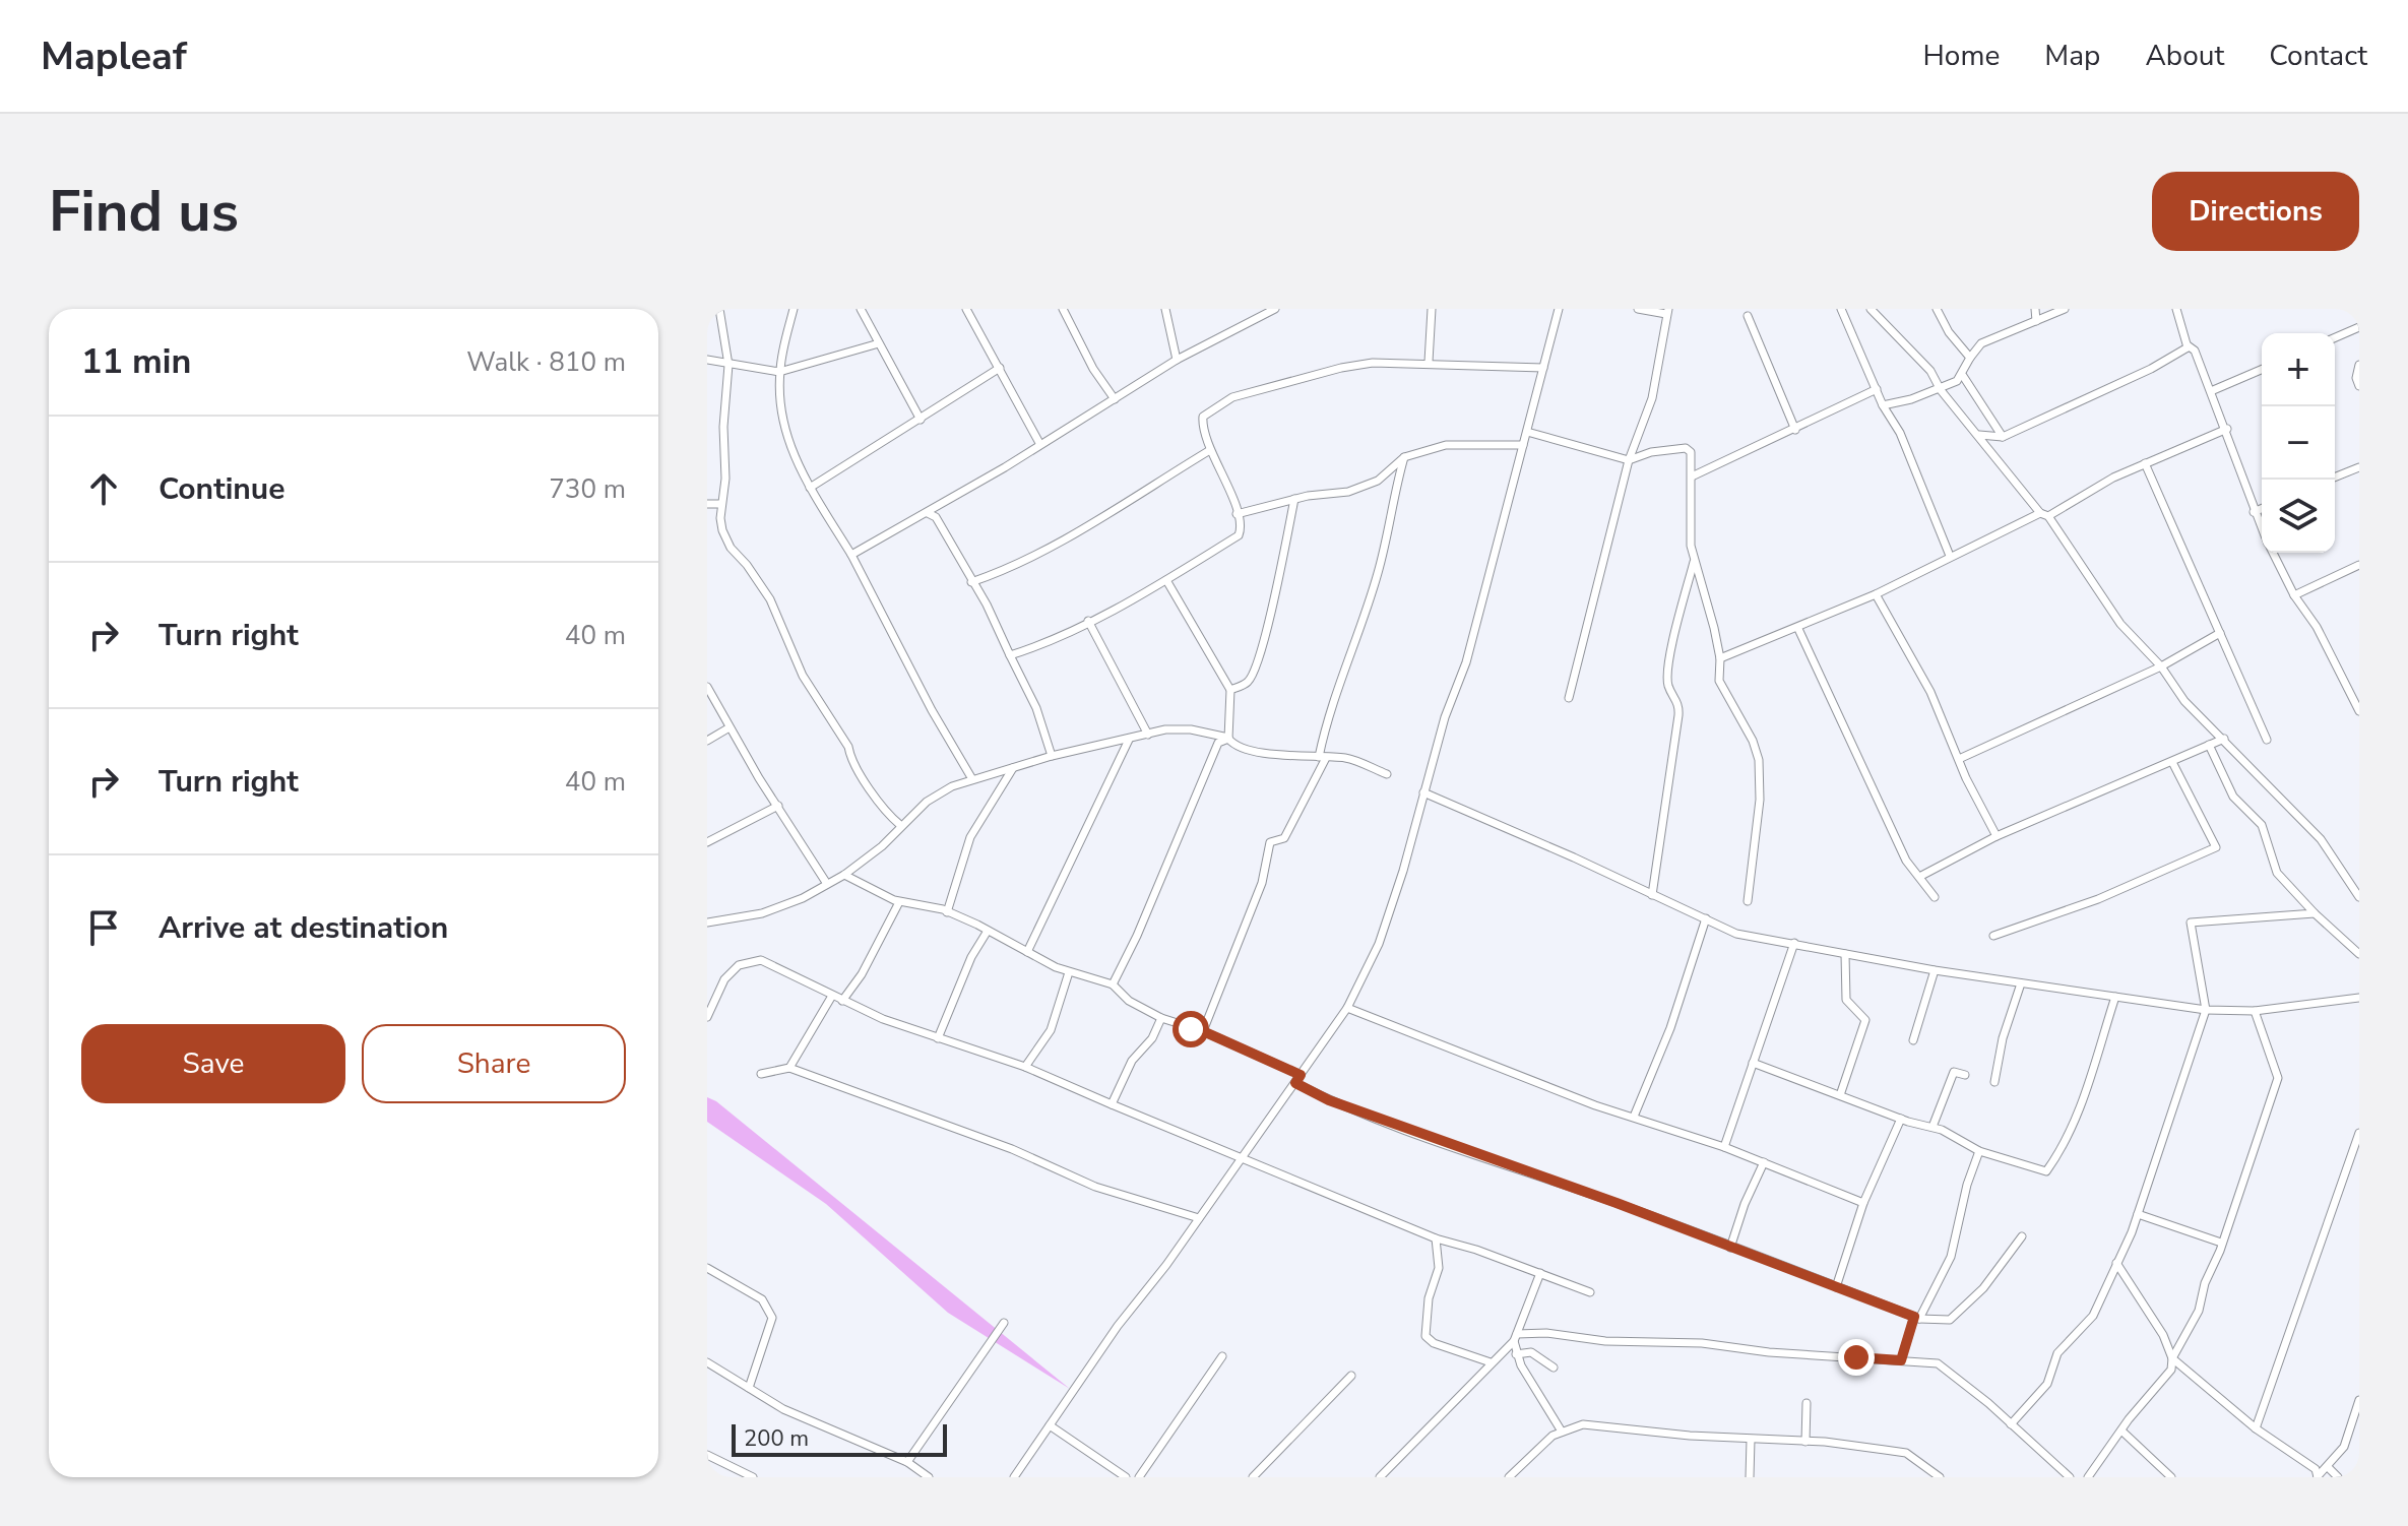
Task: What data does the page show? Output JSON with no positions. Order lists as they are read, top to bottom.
{
  "scale_bar": "200 m",
  "page": {
    "header": "Mapleaf",
    "nav": [
      "Home",
      "Map",
      "About",
      "Contact"
    ],
    "buttons": [
      "Directions",
      ["Save", "Share"]
    ],
    "title": "Find us",
    "heading": ["11 min", "Walk · 810 m"],
    "map_buttons": ["+", "−"],
    "list": [
      ["Continue", "730 m"],
      ["Turn right", "40 m"],
      ["Turn right", "40 m"],
      "Arrive at destination"
    ],
    "scale": "200 m"
  }
}
